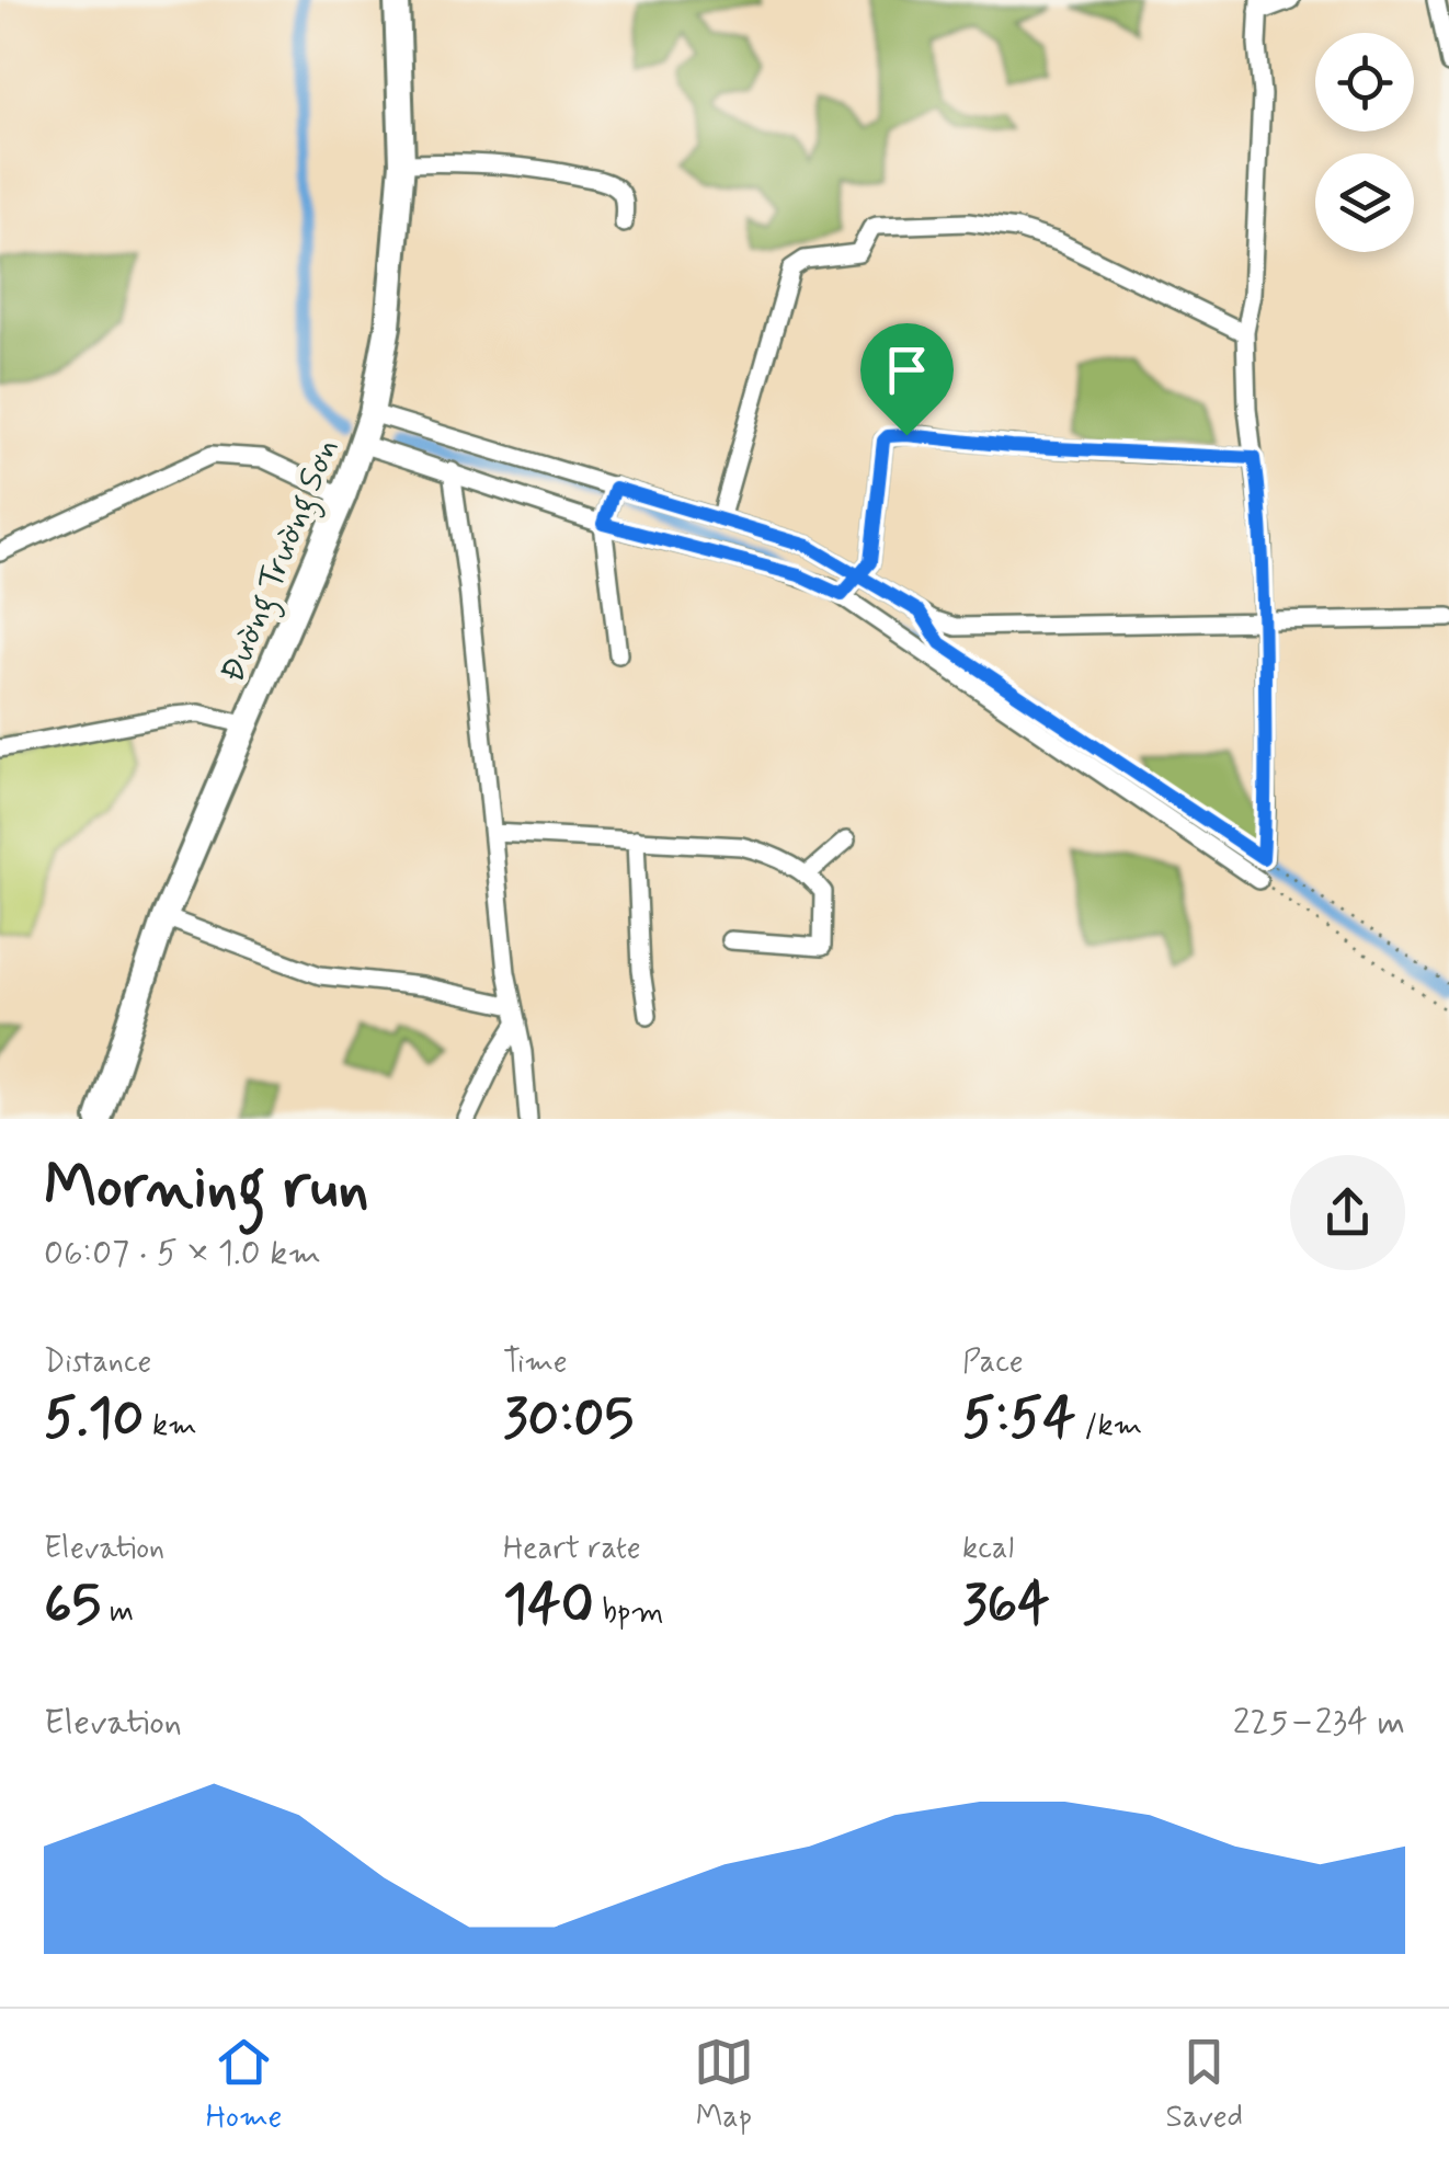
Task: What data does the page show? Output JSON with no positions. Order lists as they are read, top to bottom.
{
  "streets": {
    "highway": ["Đường Trường Sơn"]
  },
  "page": {
    "heading": ["Morning run", "06:07 · 5 × 1.0 km"],
    "stats": [
      ["Distance", "5.10 km"],
      ["Time", "30:05"],
      ["Pace", "5:54 /km"],
      ["Elevation", "65 m"],
      ["Heart rate", "140 bpm"],
      ["kcal", "364"]
    ],
    "chart": ["Elevation", "225–234 m"],
    "tabs": ["Home", "Map", "Saved"]
  }
}
